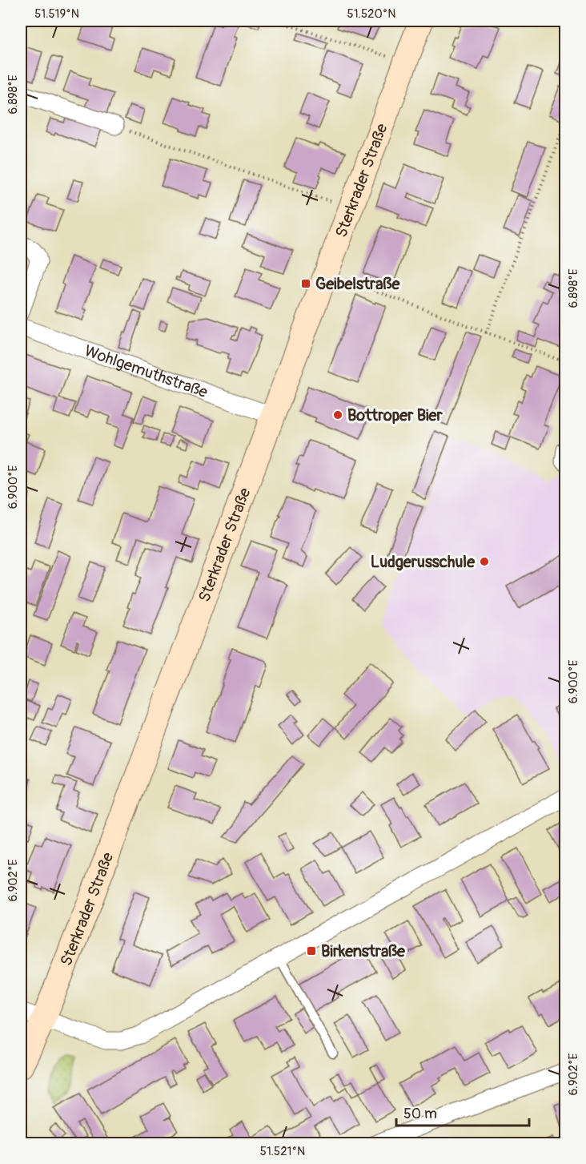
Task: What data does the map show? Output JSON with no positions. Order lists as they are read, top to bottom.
{
  "streets": {
    "main road": ["Sterkrader Straße"],
    "street": ["Wohlgemuthstraße"]
  },
  "crossings": [
    ["Sterkrader Straße", "Wohlgemuthstraße"]
  ],
  "places": {
    "transit": ["Geibelstraße", "Birkenstraße"],
    "other": ["Bottroper Bier", "Ludgerusschule"]
  },
  "scale_bar": "50 m",
  "coordinates": [
    "51.519°N",
    "51.520°N",
    "6.898°E",
    "6.900°E",
    "6.902°E",
    "51.521°N"
  ]
}
